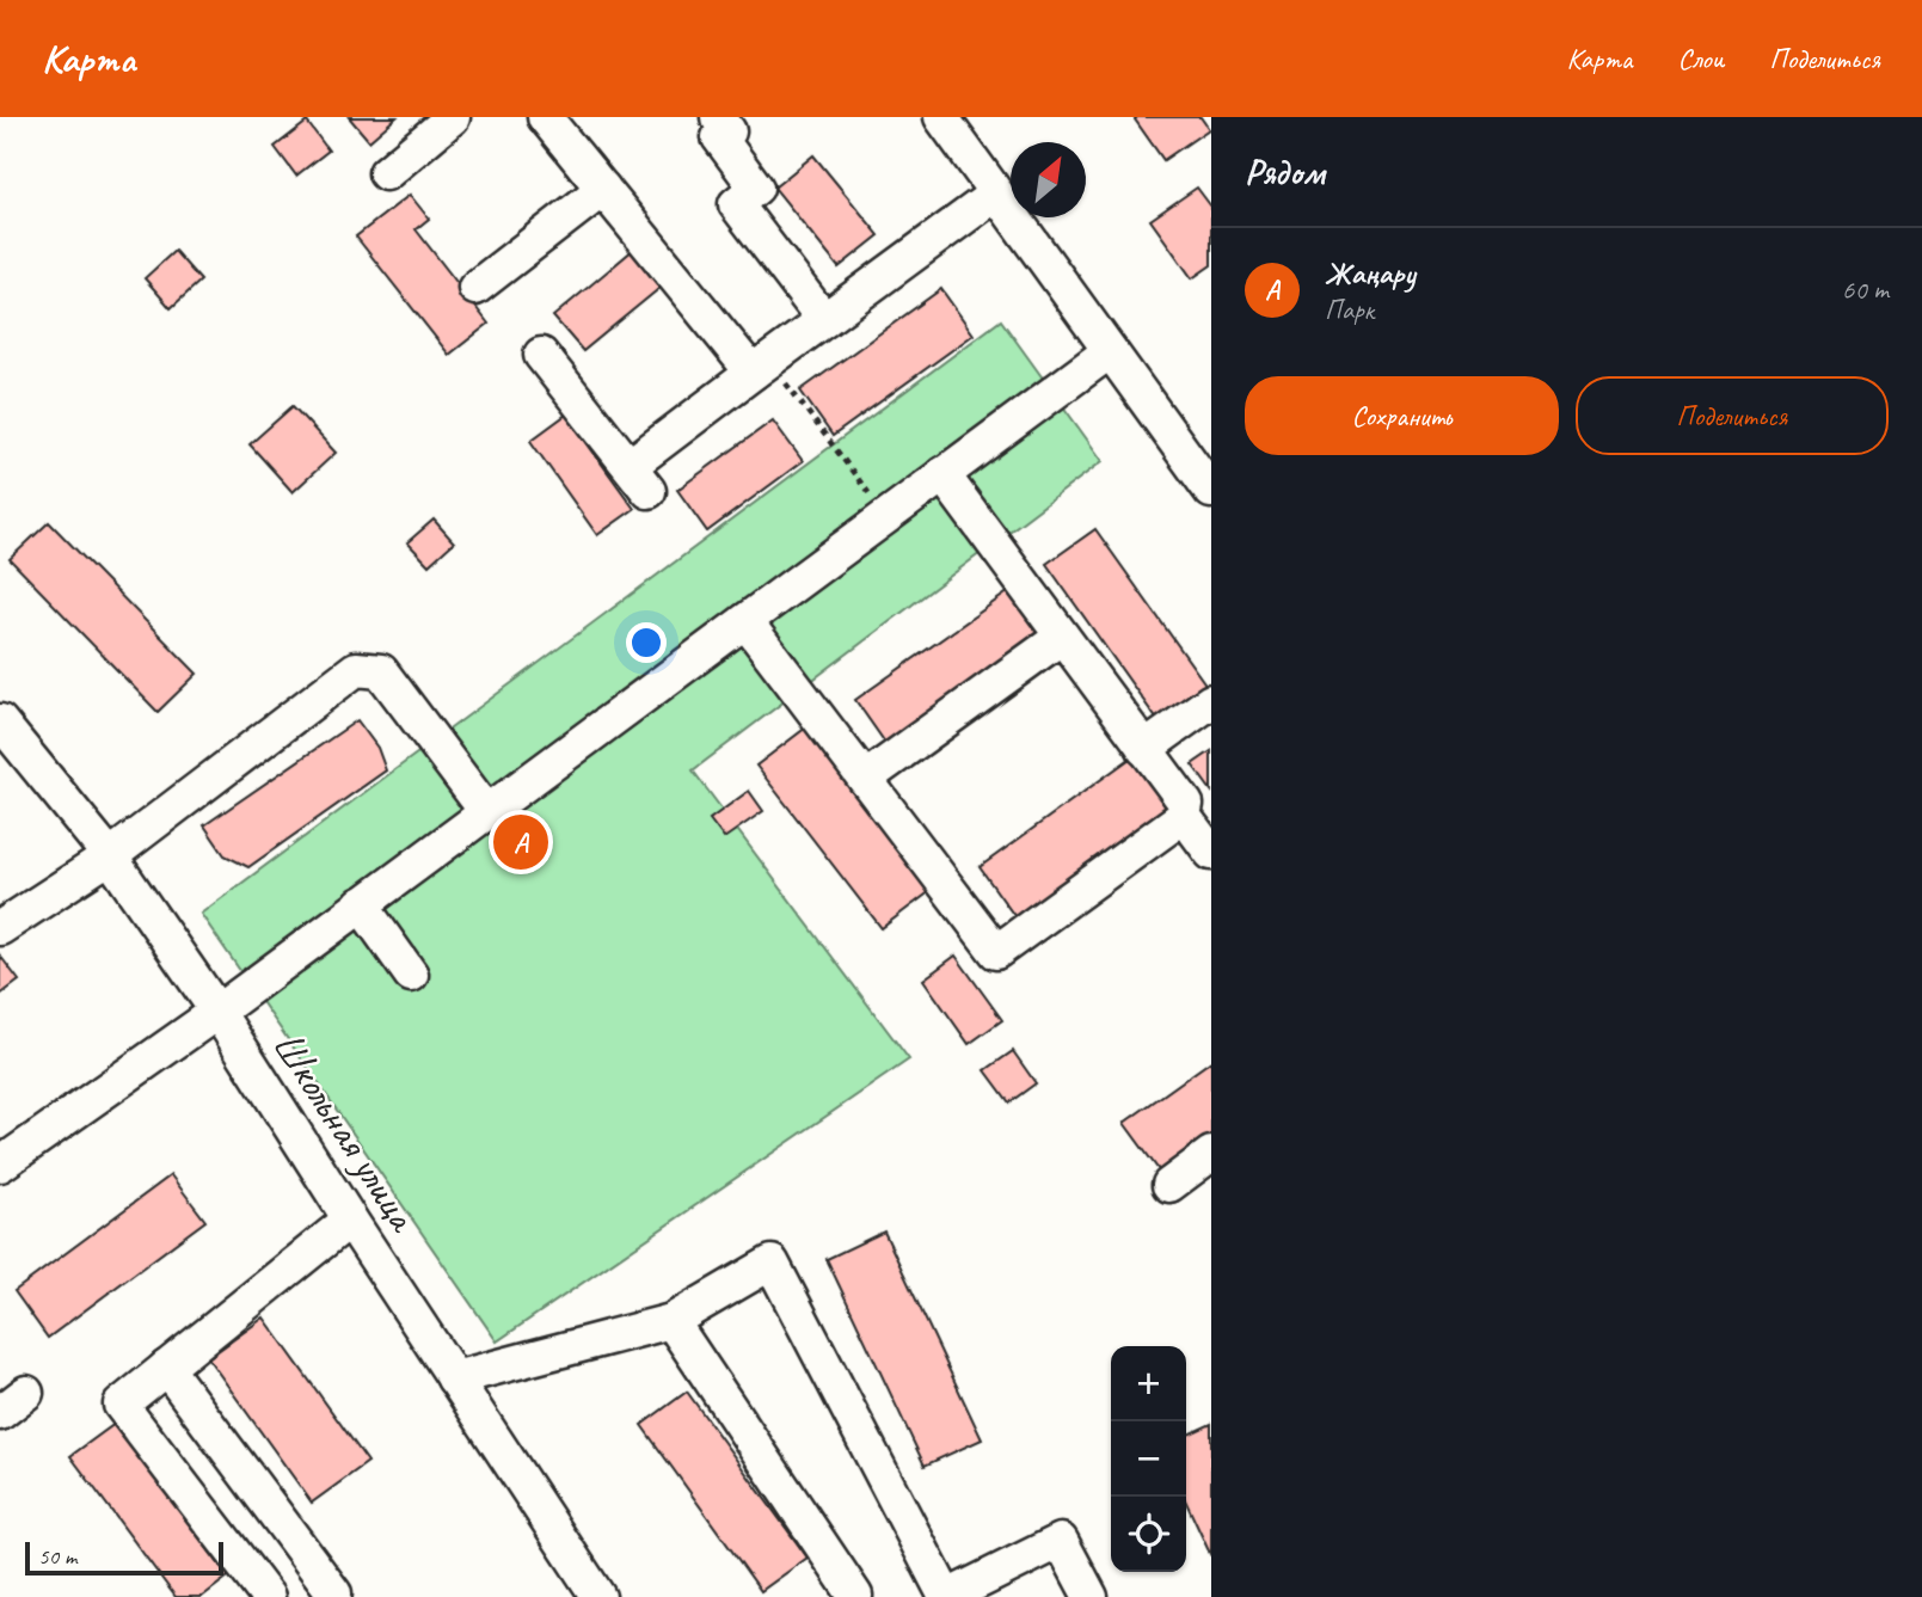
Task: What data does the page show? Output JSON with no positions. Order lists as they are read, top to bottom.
{
  "streets": {
    "street": ["Школьная улица"]
  },
  "scale_bar": "50 m",
  "north": "top right",
  "page": {
    "header": "Карта",
    "nav": ["Карта", "Слои", "Поделиться"],
    "heading": "Рядом",
    "list": [
      {
        "mark": "A",
        "name": "Жаңару",
        "note": "Парк",
        "value": "60 m"
      }
    ],
    "buttons": ["Сохранить", "Поделиться"],
    "pins": "A",
    "map_buttons": ["+", "−"],
    "scale": "50 m"
  }
}
